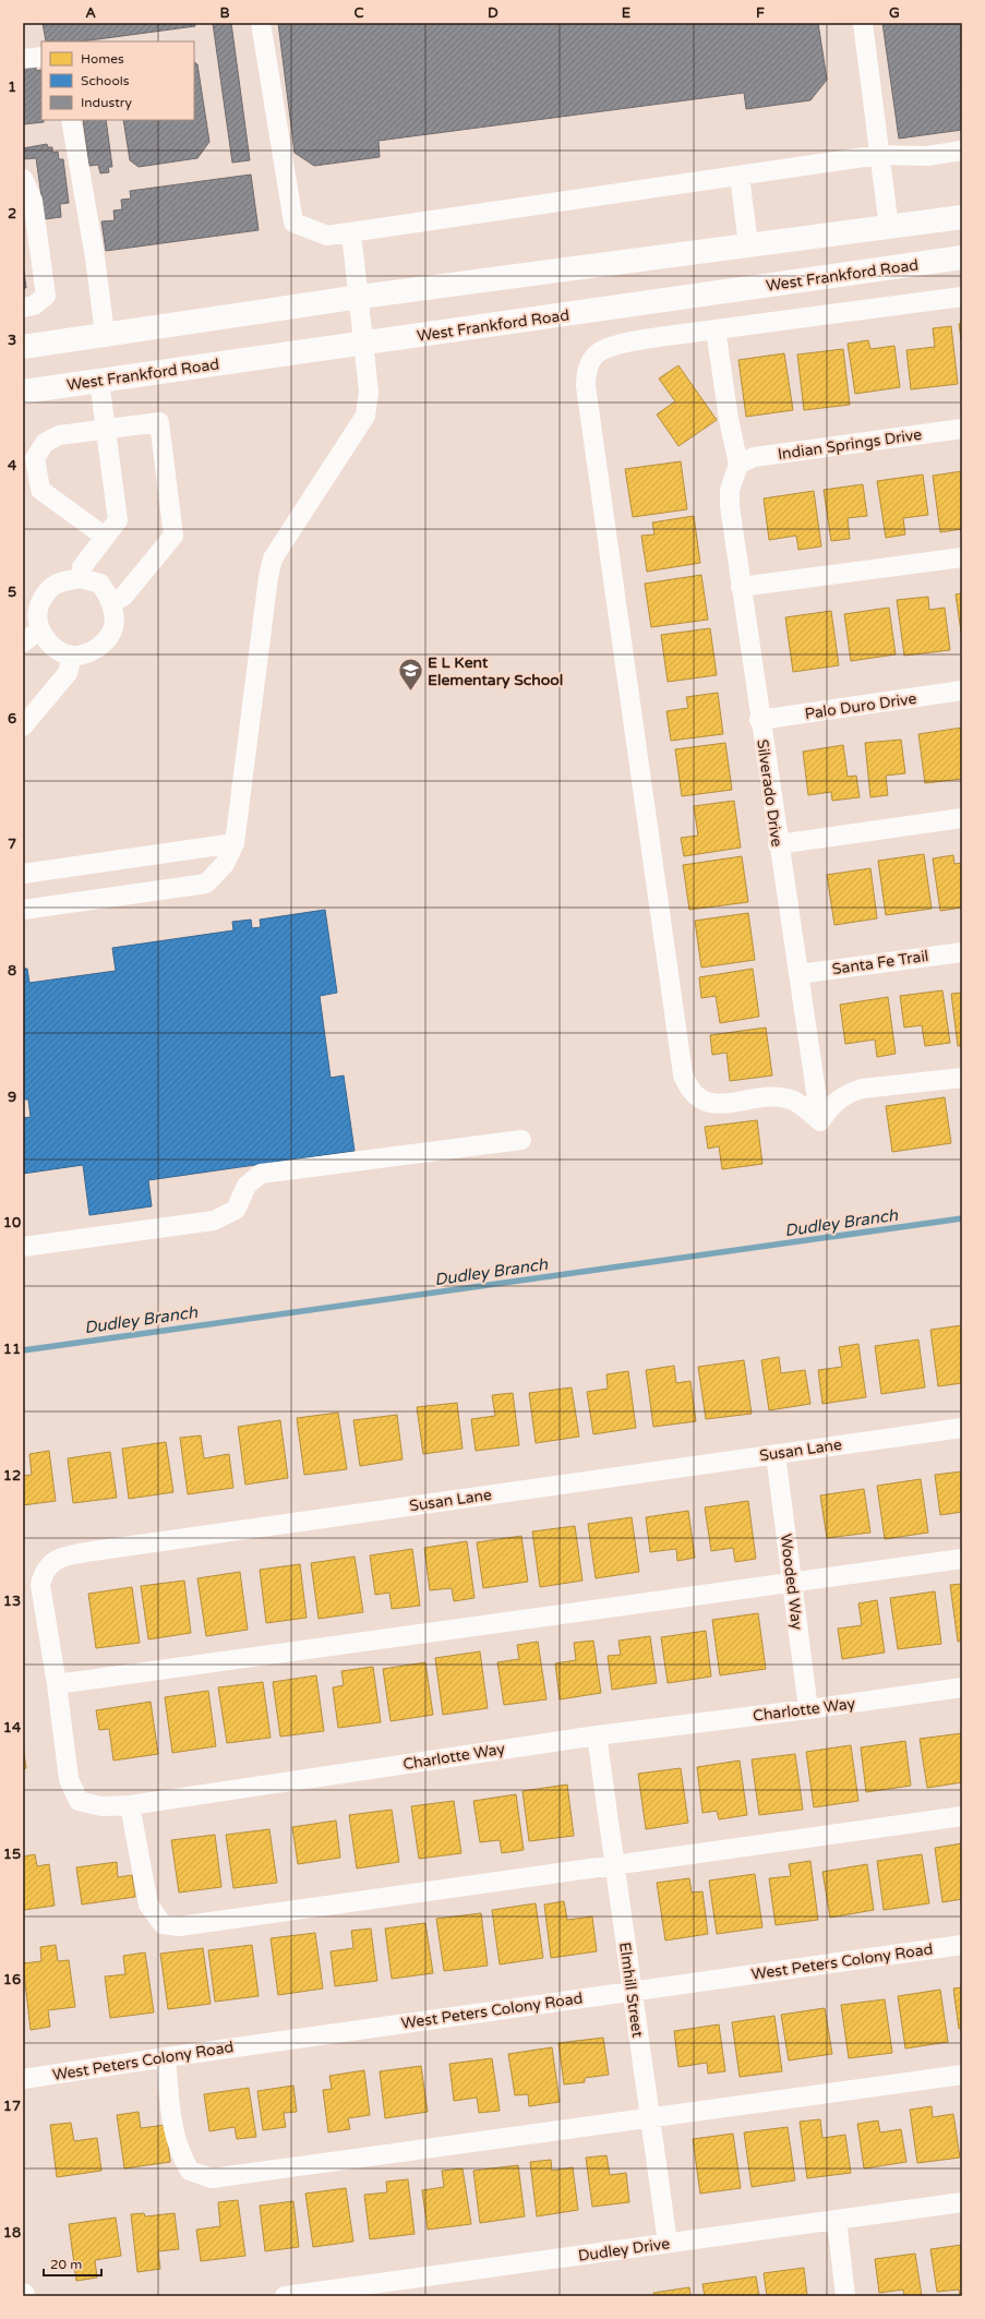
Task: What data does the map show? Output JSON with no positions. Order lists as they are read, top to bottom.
{
  "streets": {
    "main road": ["West Frankford Road"],
    "street": [
      "Indian Springs Drive",
      "Palo Duro Drive",
      "Silverado Drive",
      "Santa Fe Trail",
      "Susan Lane",
      "Wooded Way",
      "Charlotte Way",
      "West Peters Colony Road",
      "Elmhill Street",
      "Dudley Drive"
    ]
  },
  "crossings": [
    ["Indian Springs Drive", "Silverado Drive"],
    ["Palo Duro Drive", "Silverado Drive"],
    ["Silverado Drive", "Santa Fe Trail"],
    ["Susan Lane", "Wooded Way"],
    ["Susan Lane", "Charlotte Way"],
    ["Wooded Way", "Charlotte Way"],
    ["Charlotte Way", "Elmhill Street"],
    ["West Peters Colony Road", "Elmhill Street"],
    ["Elmhill Street", "Dudley Drive"]
  ],
  "water": ["Dudley Branch"],
  "places": {
    "school or university": ["E L Kent Elementary School"]
  },
  "legend": ["Homes", "Schools", "Industry"],
  "scale_bar": "20 m",
  "grid": {
    "columns": [
      "A",
      "B",
      "C",
      "D",
      "E",
      "F",
      "G"
    ],
    "rows": [
      "1",
      "2",
      "3",
      "4",
      "5",
      "6",
      "7",
      "8",
      "9",
      "10",
      "11",
      "12",
      "13",
      "14",
      "15",
      "16",
      "17",
      "18"
    ]
  }
}
